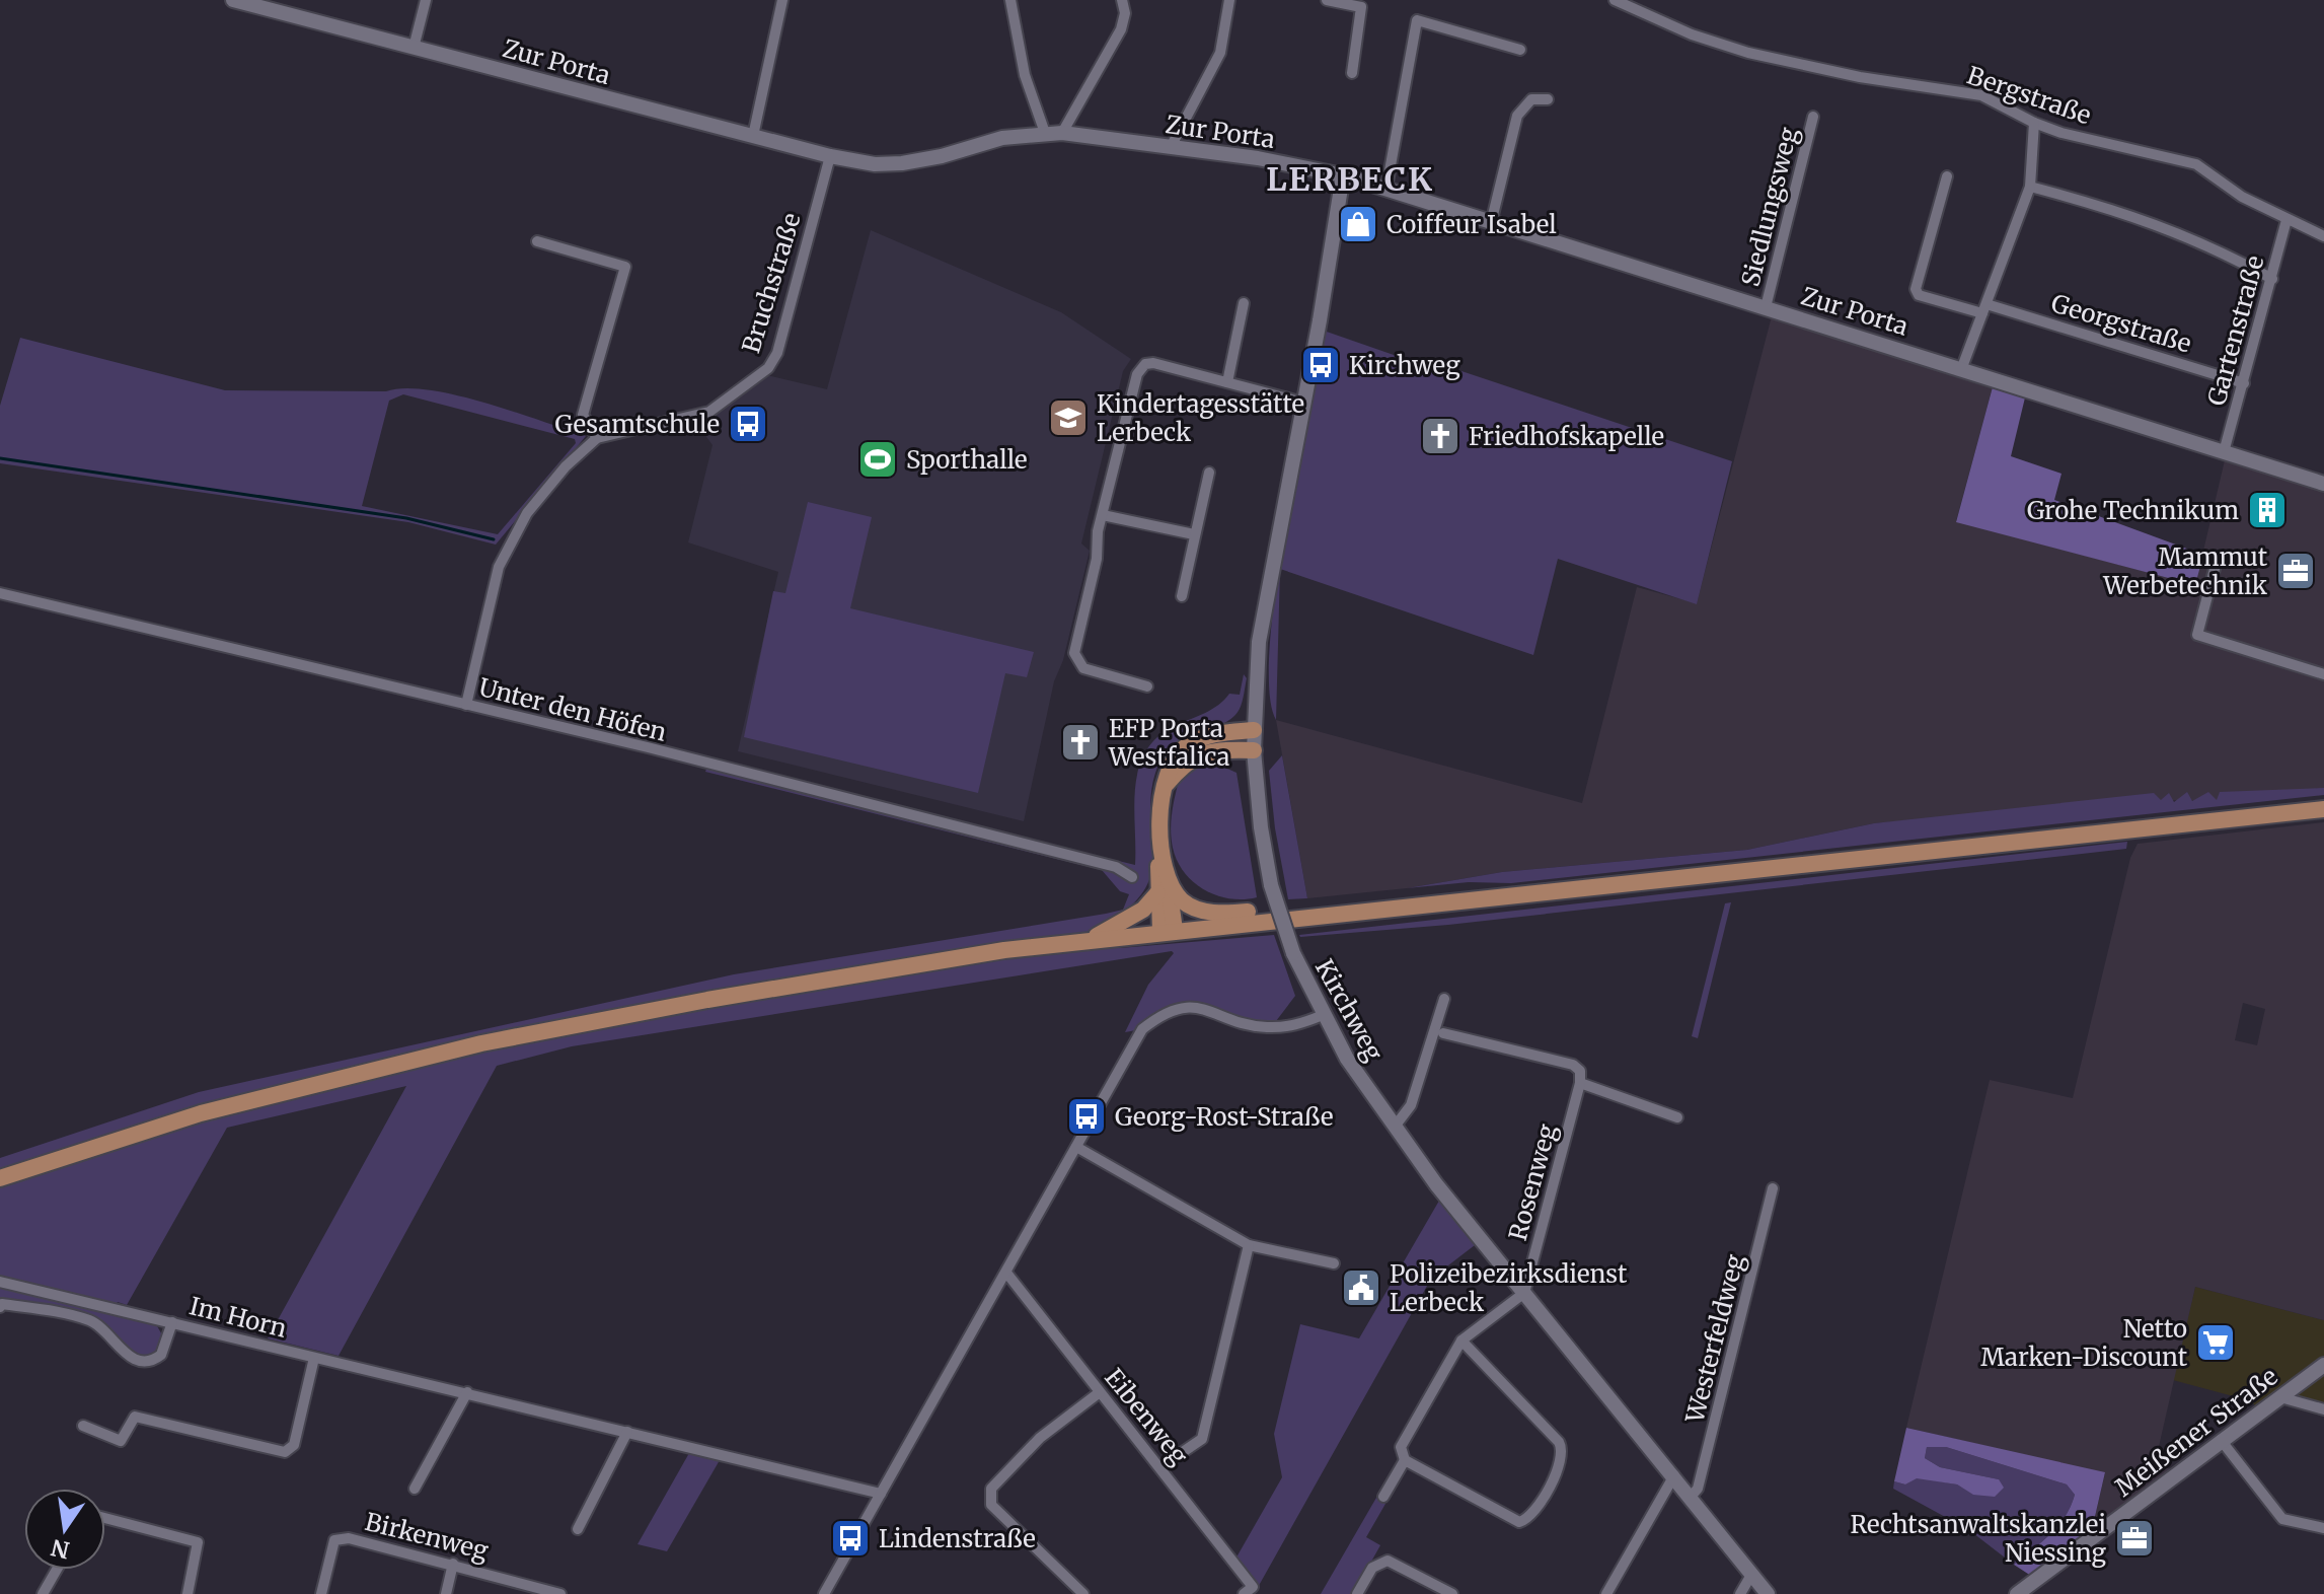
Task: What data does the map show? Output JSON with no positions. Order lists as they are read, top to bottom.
{
  "streets": {
    "main road": ["Zur Porta", "Kirchweg", "Meißener Straße"],
    "street": [
      "Bergstraße",
      "Siedlungsweg",
      "Bruchstraße",
      "Georgstraße",
      "Gartenstraße",
      "Unter den Höfen",
      "Rosenweg",
      "Im Horn",
      "Westerfeldweg",
      "Eibenweg",
      "Birkenweg"
    ]
  },
  "crossings": [
    ["Zur Porta", "Siedlungsweg"],
    ["Zur Porta", "Bruchstraße"],
    ["Zur Porta", "Gartenstraße"],
    ["Zur Porta", "Kirchweg"],
    ["Bergstraße", "Gartenstraße"],
    ["Bruchstraße", "Unter den Höfen"],
    ["Georgstraße", "Gartenstraße"],
    ["Kirchweg", "Rosenweg"],
    ["Kirchweg", "Westerfeldweg"]
  ],
  "districts": ["LERBECK"],
  "places": {
    "shop": ["Coiffeur Isabel"],
    "bus stop": [
      "Kirchweg",
      "Gesamtschule",
      "Georg-Rost-Straße",
      "Lindenstraße"
    ],
    "school or university": ["Kindertagesstätte Lerbeck"],
    "church": ["Friedhofskapelle", "EFP Porta Westfalica"],
    "sports": ["Sporthalle"],
    "building": ["Grohe Technikum"],
    "office": ["Mammut Werbetechnik", "Rechtsanwaltskanzlei Niessing"],
    "public building": ["Polizeibezirksdienst Lerbeck"],
    "supermarket": ["Netto Marken-Discount"]
  },
  "north": "bottom"
}
